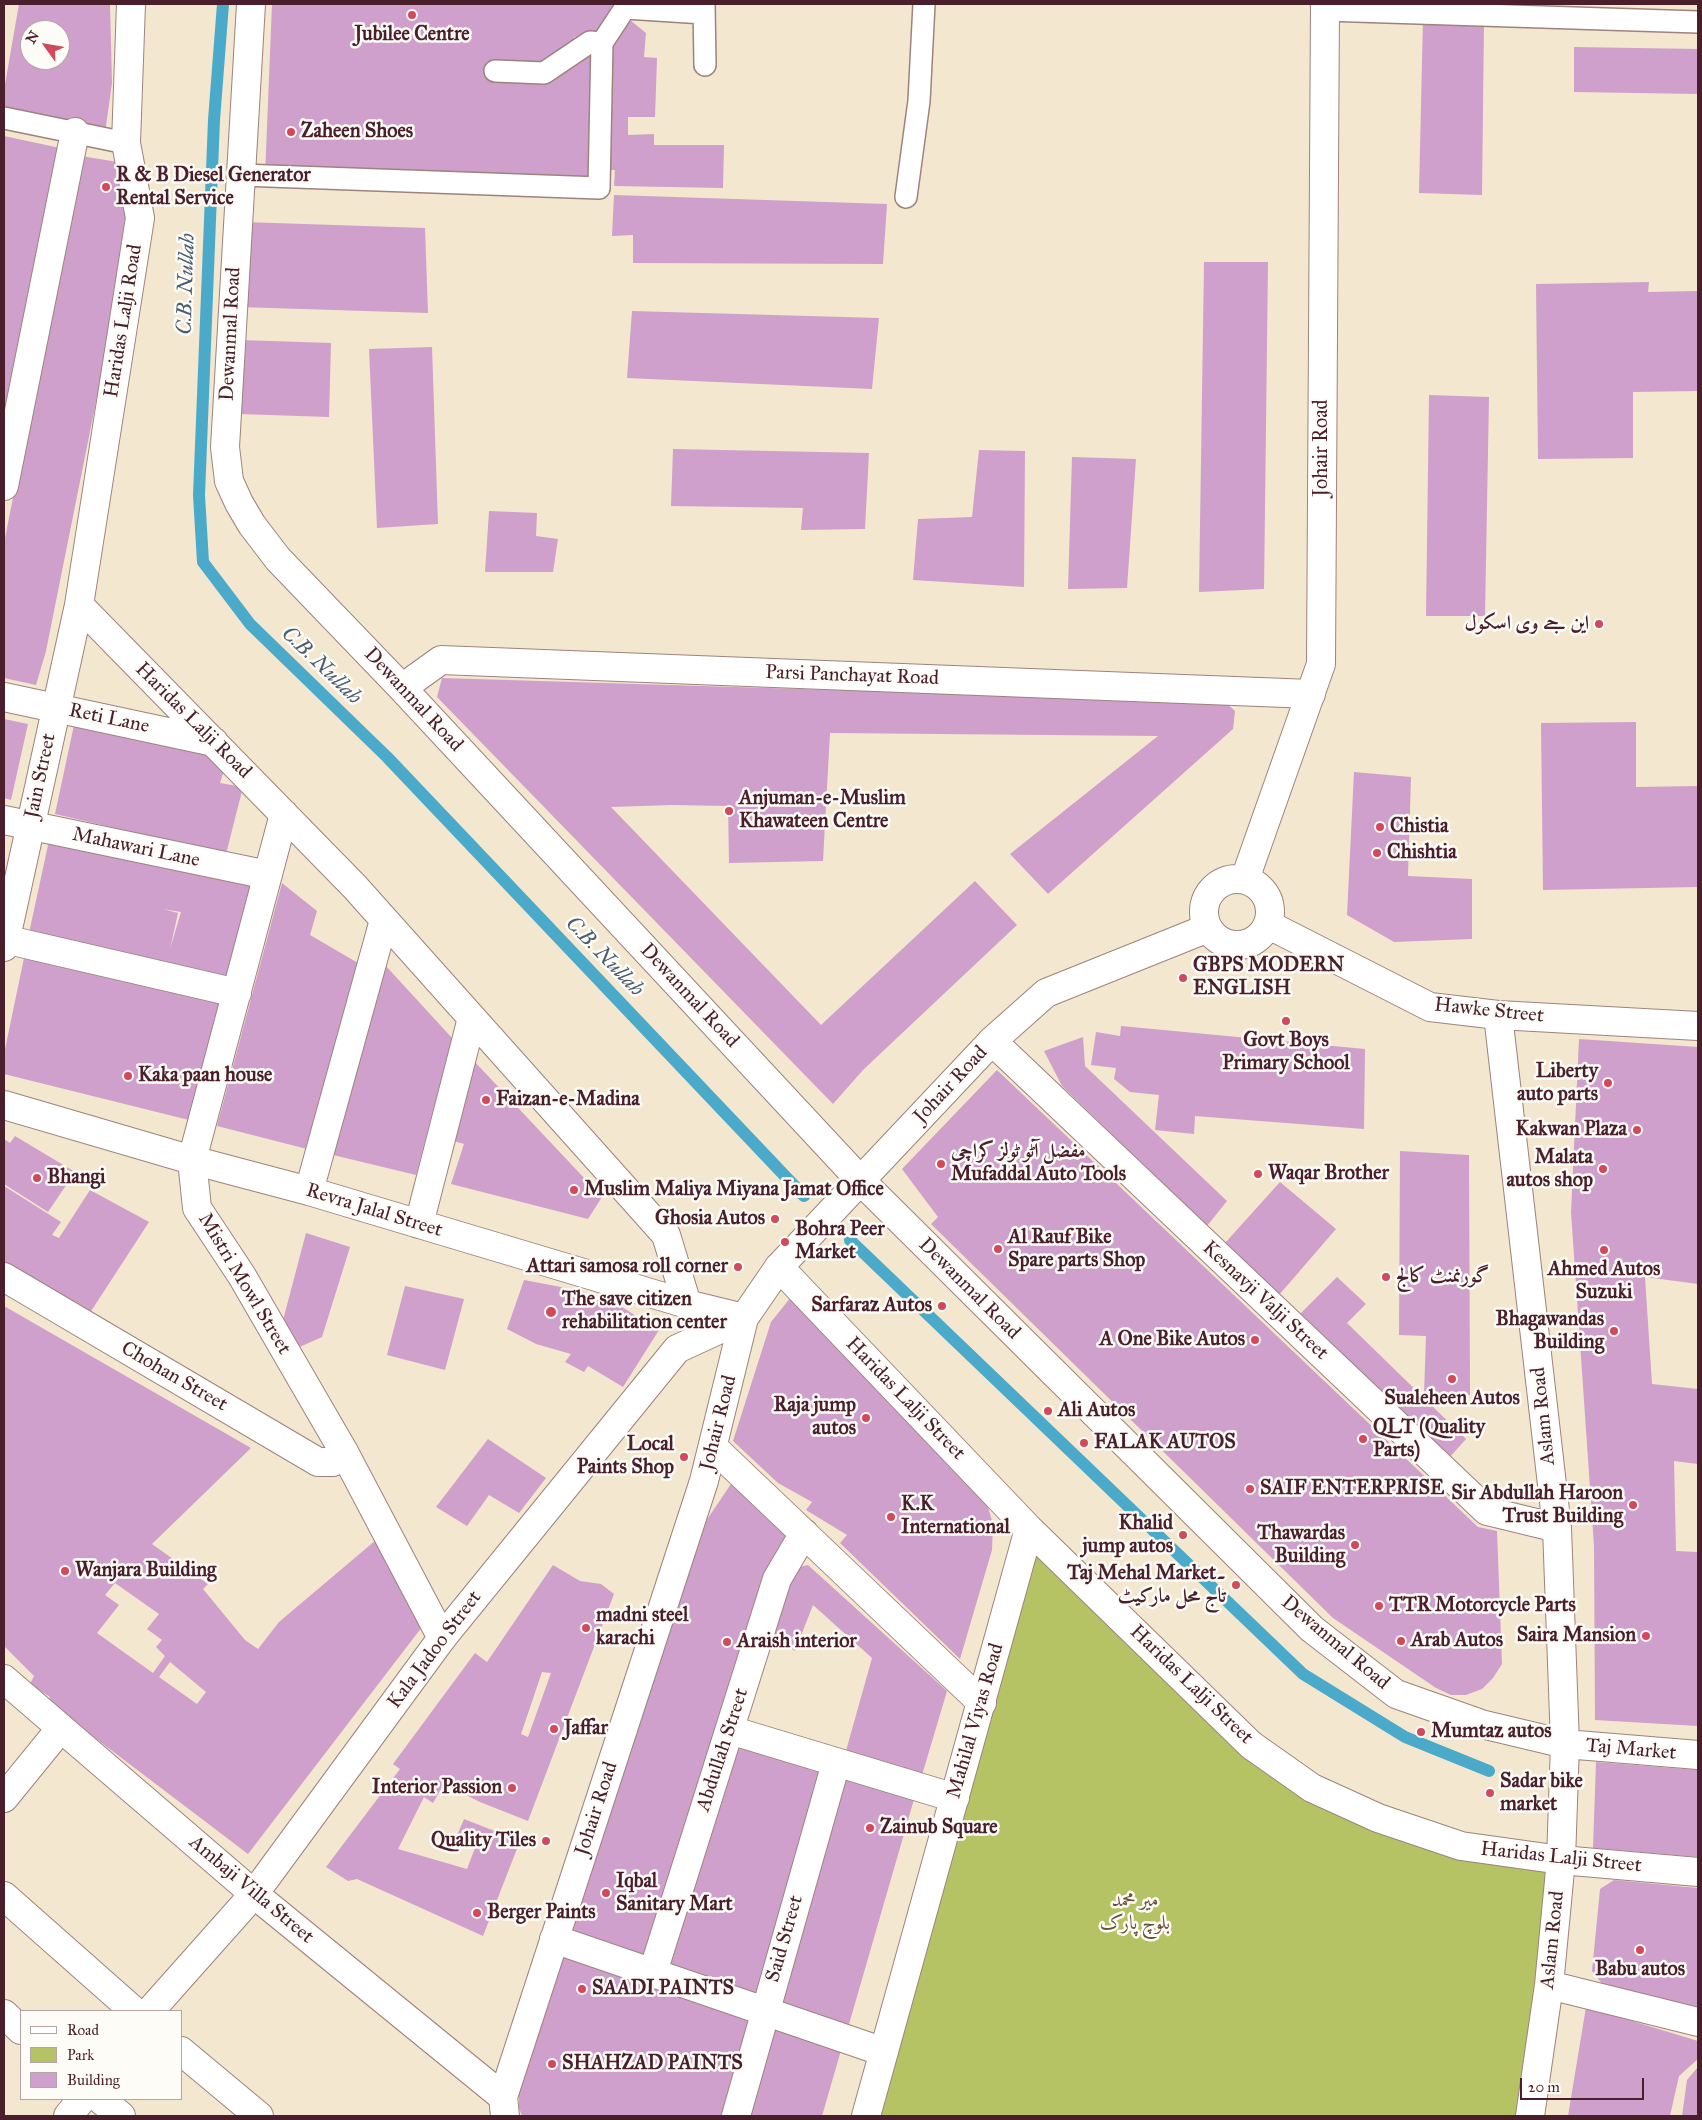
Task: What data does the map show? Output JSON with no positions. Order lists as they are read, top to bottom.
{
  "streets": {
    "street": [
      "Haridas Lalji Road",
      "Dewanmal Road",
      "Johair Road",
      "Parsi Panchayat Road",
      "Reti Lane",
      "Jain Street",
      "Mahawari Lane",
      "Hawke Street",
      "Revra Jalal Street",
      "Mistri Mowl Street",
      "Kesnavji Valji Street",
      "Chohan Street",
      "Haridas Lalji Street",
      "Aslam Road",
      "Kala Jadoo Street",
      "Mahilal Viyas Road",
      "Abdullah Street",
      "Taj Market",
      "Ambaji Villa Street",
      "Said Street"
    ]
  },
  "crossings": [
    ["Haridas Lalji Road", "Reti Lane"],
    ["Haridas Lalji Road", "Jain Street"],
    ["Haridas Lalji Road", "Revra Jalal Street"],
    ["Haridas Lalji Road", "Mistri Mowl Street"],
    ["Dewanmal Road", "Johair Road"],
    ["Dewanmal Road", "Parsi Panchayat Road"],
    ["Dewanmal Road", "Aslam Road"],
    ["Dewanmal Road", "Taj Market"],
    ["Johair Road", "Parsi Panchayat Road"],
    ["Johair Road", "Hawke Street"],
    ["Johair Road", "Revra Jalal Street"],
    ["Johair Road", "Kesnavji Valji Street"],
    ["Johair Road", "Haridas Lalji Street"],
    ["Johair Road", "Kala Jadoo Street"],
    ["Johair Road", "Ambaji Villa Street"],
    ["Reti Lane", "Jain Street"],
    ["Jain Street", "Mahawari Lane"],
    ["Mahawari Lane", "Mistri Mowl Street"],
    ["Hawke Street", "Aslam Road"],
    ["Revra Jalal Street", "Mistri Mowl Street"],
    ["Revra Jalal Street", "Kala Jadoo Street"],
    ["Mistri Mowl Street", "Chohan Street"],
    ["Mistri Mowl Street", "Kala Jadoo Street"],
    ["Kesnavji Valji Street", "Aslam Road"],
    ["Haridas Lalji Street", "Aslam Road"],
    ["Haridas Lalji Street", "Mahilal Viyas Road"],
    ["Aslam Road", "Taj Market"],
    ["Kala Jadoo Street", "Ambaji Villa Street"]
  ],
  "water": ["C.B. Nullah"],
  "parks": ["میر محمد بلوچ پارک"],
  "places": [
    "Jubilee Centre",
    "Zaheen Shoes",
    "R & B Diesel Generator Rental Service",
    "این جے وی اسکول",
    "Anjuman-e-Muslim Khawateen Centre",
    "Chistia",
    "Chishtia",
    "GBPS MODERN ENGLISH",
    "Govt Boys Primary School",
    "Kaka paan house",
    "Liberty auto parts",
    "Faizan-e-Madina",
    "Kakwan Plaza",
    "مفضل آٹو ٹولز کراچی Mufaddal Auto Tools",
    "Malata autos shop",
    "Waqar Brother",
    "Bhangi",
    "Muslim Maliya Miyana Jamat Office",
    "Ghosia Autos",
    "Bohra Peer Market",
    "Al Rauf Bike Spare parts Shop",
    "Ahmed Autos Suzuki",
    "Attari samosa roll corner",
    "گورنمنٹ کالج",
    "Sarfaraz Autos",
    "The save citizen rehabilitation center",
    "Bhagawandas Building",
    "A One Bike Autos",
    "Sualeheen Autos",
    "Ali Autos",
    "Raja jump autos",
    "QLT (Quality Parts)",
    "FALAK AUTOS",
    "Local Paints Shop",
    "SAIF ENTERPRISE",
    "Sir Abdullah Haroon Trust Building",
    "K.K International",
    "Khalid jump autos",
    "Thawardas Building",
    "Wanjara Building",
    "Taj Mehal Market۔ تاج محل مارکیٹ",
    "TTR Motorcycle Parts",
    "madni steel karachi",
    "Saira Mansion",
    "Arab Autos",
    "Araish interior",
    "Jaffar",
    "Mumtaz autos",
    "Interior Passion",
    "Sadar bike market",
    "Zainub Square",
    "Quality Tiles",
    "Iqbal Sanitary Mart",
    "Berger Paints",
    "Babu autos",
    "SAADI PAINTS",
    "SHAHZAD PAINTS"
  ],
  "legend": ["Road", "Park", "Building"],
  "scale_bar": "20 m",
  "north": "top left"
}
